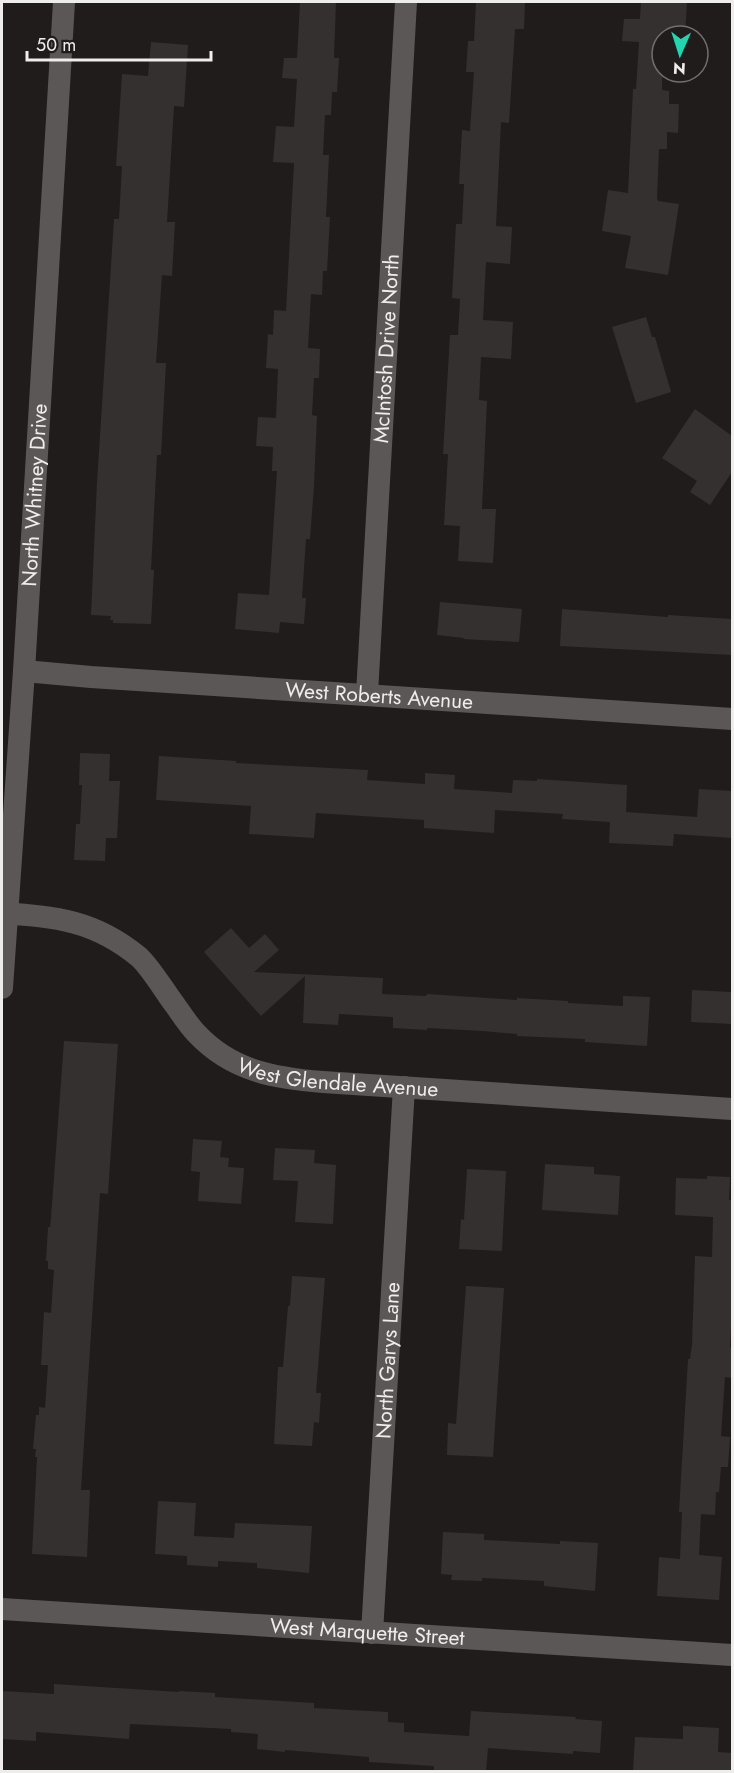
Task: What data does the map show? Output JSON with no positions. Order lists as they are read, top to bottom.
{
  "streets": {
    "street": [
      "McIntosh Drive North",
      "North Whitney Drive",
      "West Roberts Avenue",
      "West Glendale Avenue",
      "North Garys Lane",
      "West Marquette Street"
    ]
  },
  "crossings": [
    ["McIntosh Drive North", "West Roberts Avenue"],
    ["North Whitney Drive", "West Roberts Avenue"],
    ["North Whitney Drive", "West Glendale Avenue"],
    ["West Glendale Avenue", "North Garys Lane"],
    ["North Garys Lane", "West Marquette Street"]
  ],
  "scale_bar": "50 m",
  "north": "bottom"
}
